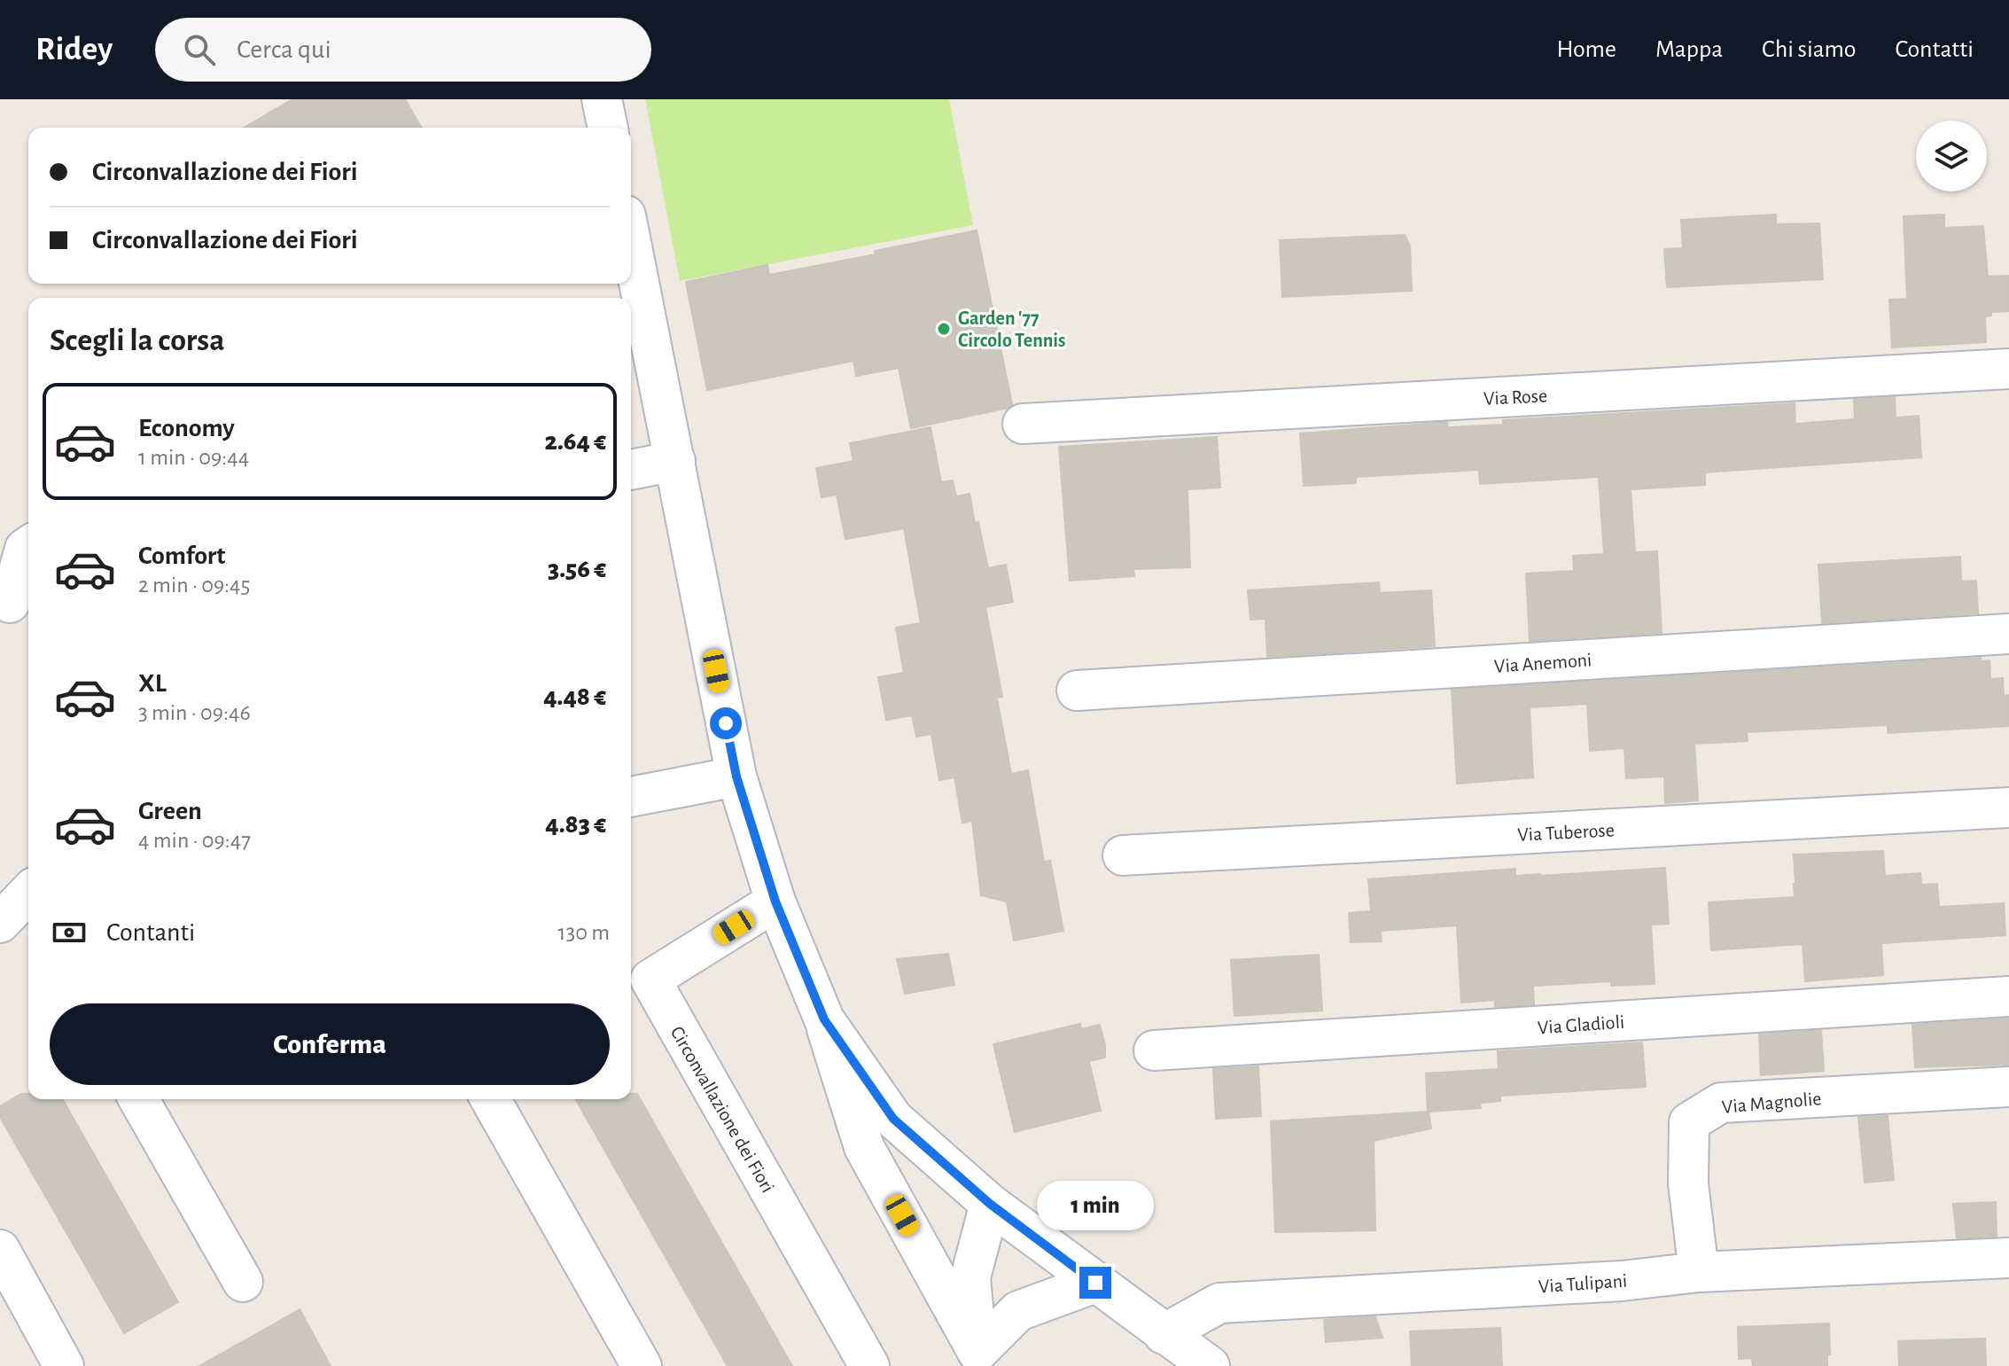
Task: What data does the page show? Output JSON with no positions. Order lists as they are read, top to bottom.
{
  "streets": {
    "street": [
      "Via Rose",
      "Via Anemoni",
      "Via Tuberose",
      "Via Gladioli",
      "Via Magnolie",
      "Circonvallazione dei Fiori",
      "Via Tulipani"
    ]
  },
  "crossings": [
    ["Via Magnolie", "Via Tulipani"]
  ],
  "places": ["Garden '77 Circolo Tennis"],
  "page": {
    "header": "Ridey",
    "search": "Cerca qui",
    "nav": [
      "Home",
      "Mappa",
      "Chi siamo",
      "Contatti"
    ],
    "banner": ["Circonvallazione dei Fiori", "Circonvallazione dei Fiori"],
    "heading": "Scegli la corsa",
    "list": [
      {
        "name": "Economy",
        "note": "1 min · 09:44",
        "value": "2.64 €"
      },
      {
        "name": "Comfort",
        "note": "2 min · 09:45",
        "value": "3.56 €"
      },
      {
        "name": "XL",
        "note": "3 min · 09:46",
        "value": "4.48 €"
      },
      {
        "name": "Green",
        "note": "4 min · 09:47",
        "value": "4.83 €"
      }
    ],
    "pay": ["Contanti", "130 m"],
    "buttons": "Conferma",
    "bubble": "1 min"
  }
}
